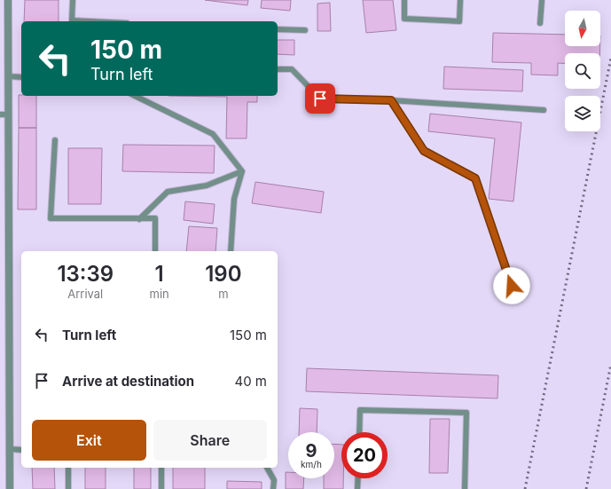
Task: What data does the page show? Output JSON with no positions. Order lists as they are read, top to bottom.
{
  "north": "bottom",
  "page": {
    "turn": ["150 m", "Turn left"],
    "eta": [
      "13:39",
      "Arrival",
      "1",
      "min",
      "190",
      "m"
    ],
    "list": [
      {
        "name": "Turn left",
        "value": "150 m"
      },
      {
        "name": "Arrive at destination",
        "value": "40 m"
      }
    ],
    "buttons": ["Exit", "Share"],
    "speed": "9 km/h",
    "limit": "20"
  }
}
